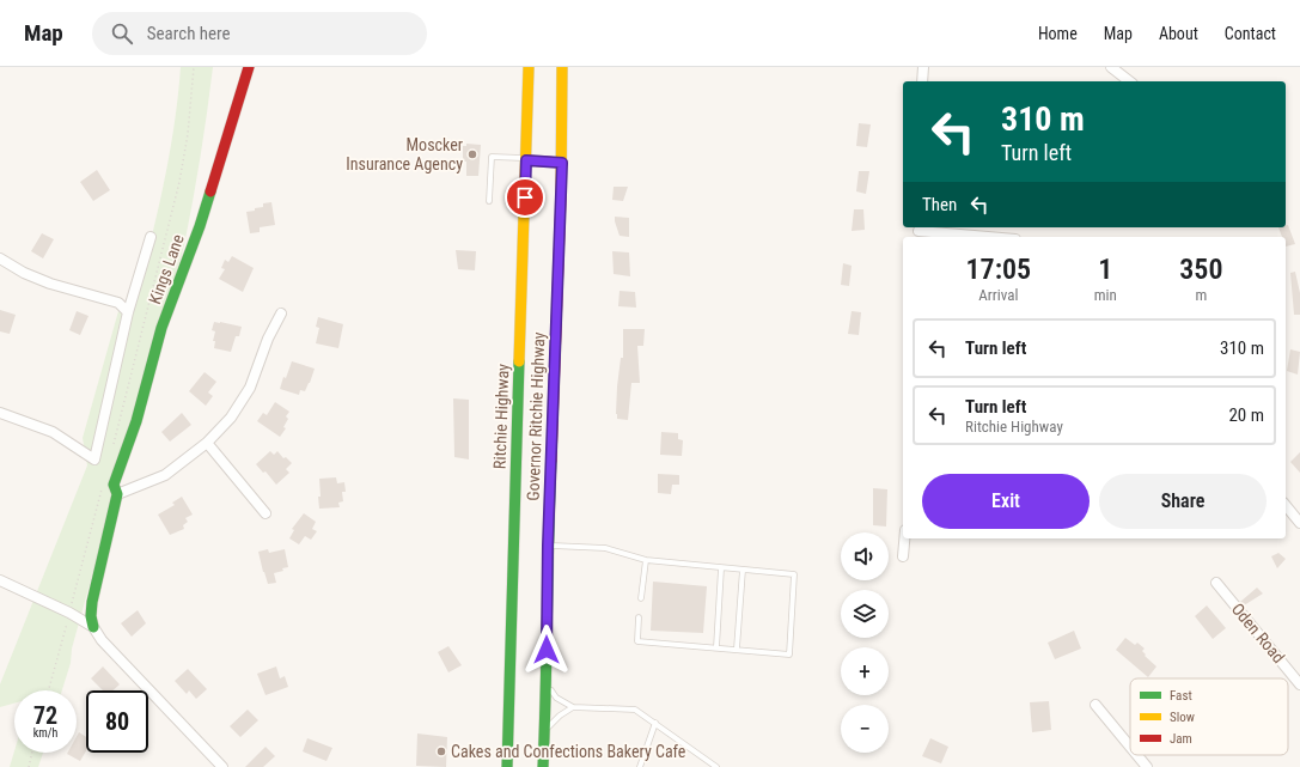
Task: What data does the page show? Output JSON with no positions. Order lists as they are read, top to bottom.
{
  "streets": {
    "main road": ["Kings Lane", "Ritchie Highway", "Governor Ritchie Highway"],
    "street": ["Oden Road"]
  },
  "places": ["Moscker Insurance Agency", "Cakes and Confections Bakery Cafe"],
  "legend": ["Fast", "Slow", "Jam"],
  "page": {
    "header": "Map",
    "search": "Search here",
    "nav": [
      "Home",
      "Map",
      "About",
      "Contact"
    ],
    "turn": ["310 m", "Turn left"],
    "then": "Then",
    "eta": [
      "17:05",
      "Arrival",
      "1",
      "min",
      "350",
      "m"
    ],
    "list": [
      {
        "name": "Turn left",
        "value": "310 m"
      },
      {
        "name": "Turn left",
        "note": "Ritchie Highway",
        "value": "20 m"
      }
    ],
    "buttons": ["Exit", "Share"],
    "map_buttons": ["+", "−"],
    "speed": "72 km/h",
    "limit": "80"
  }
}
